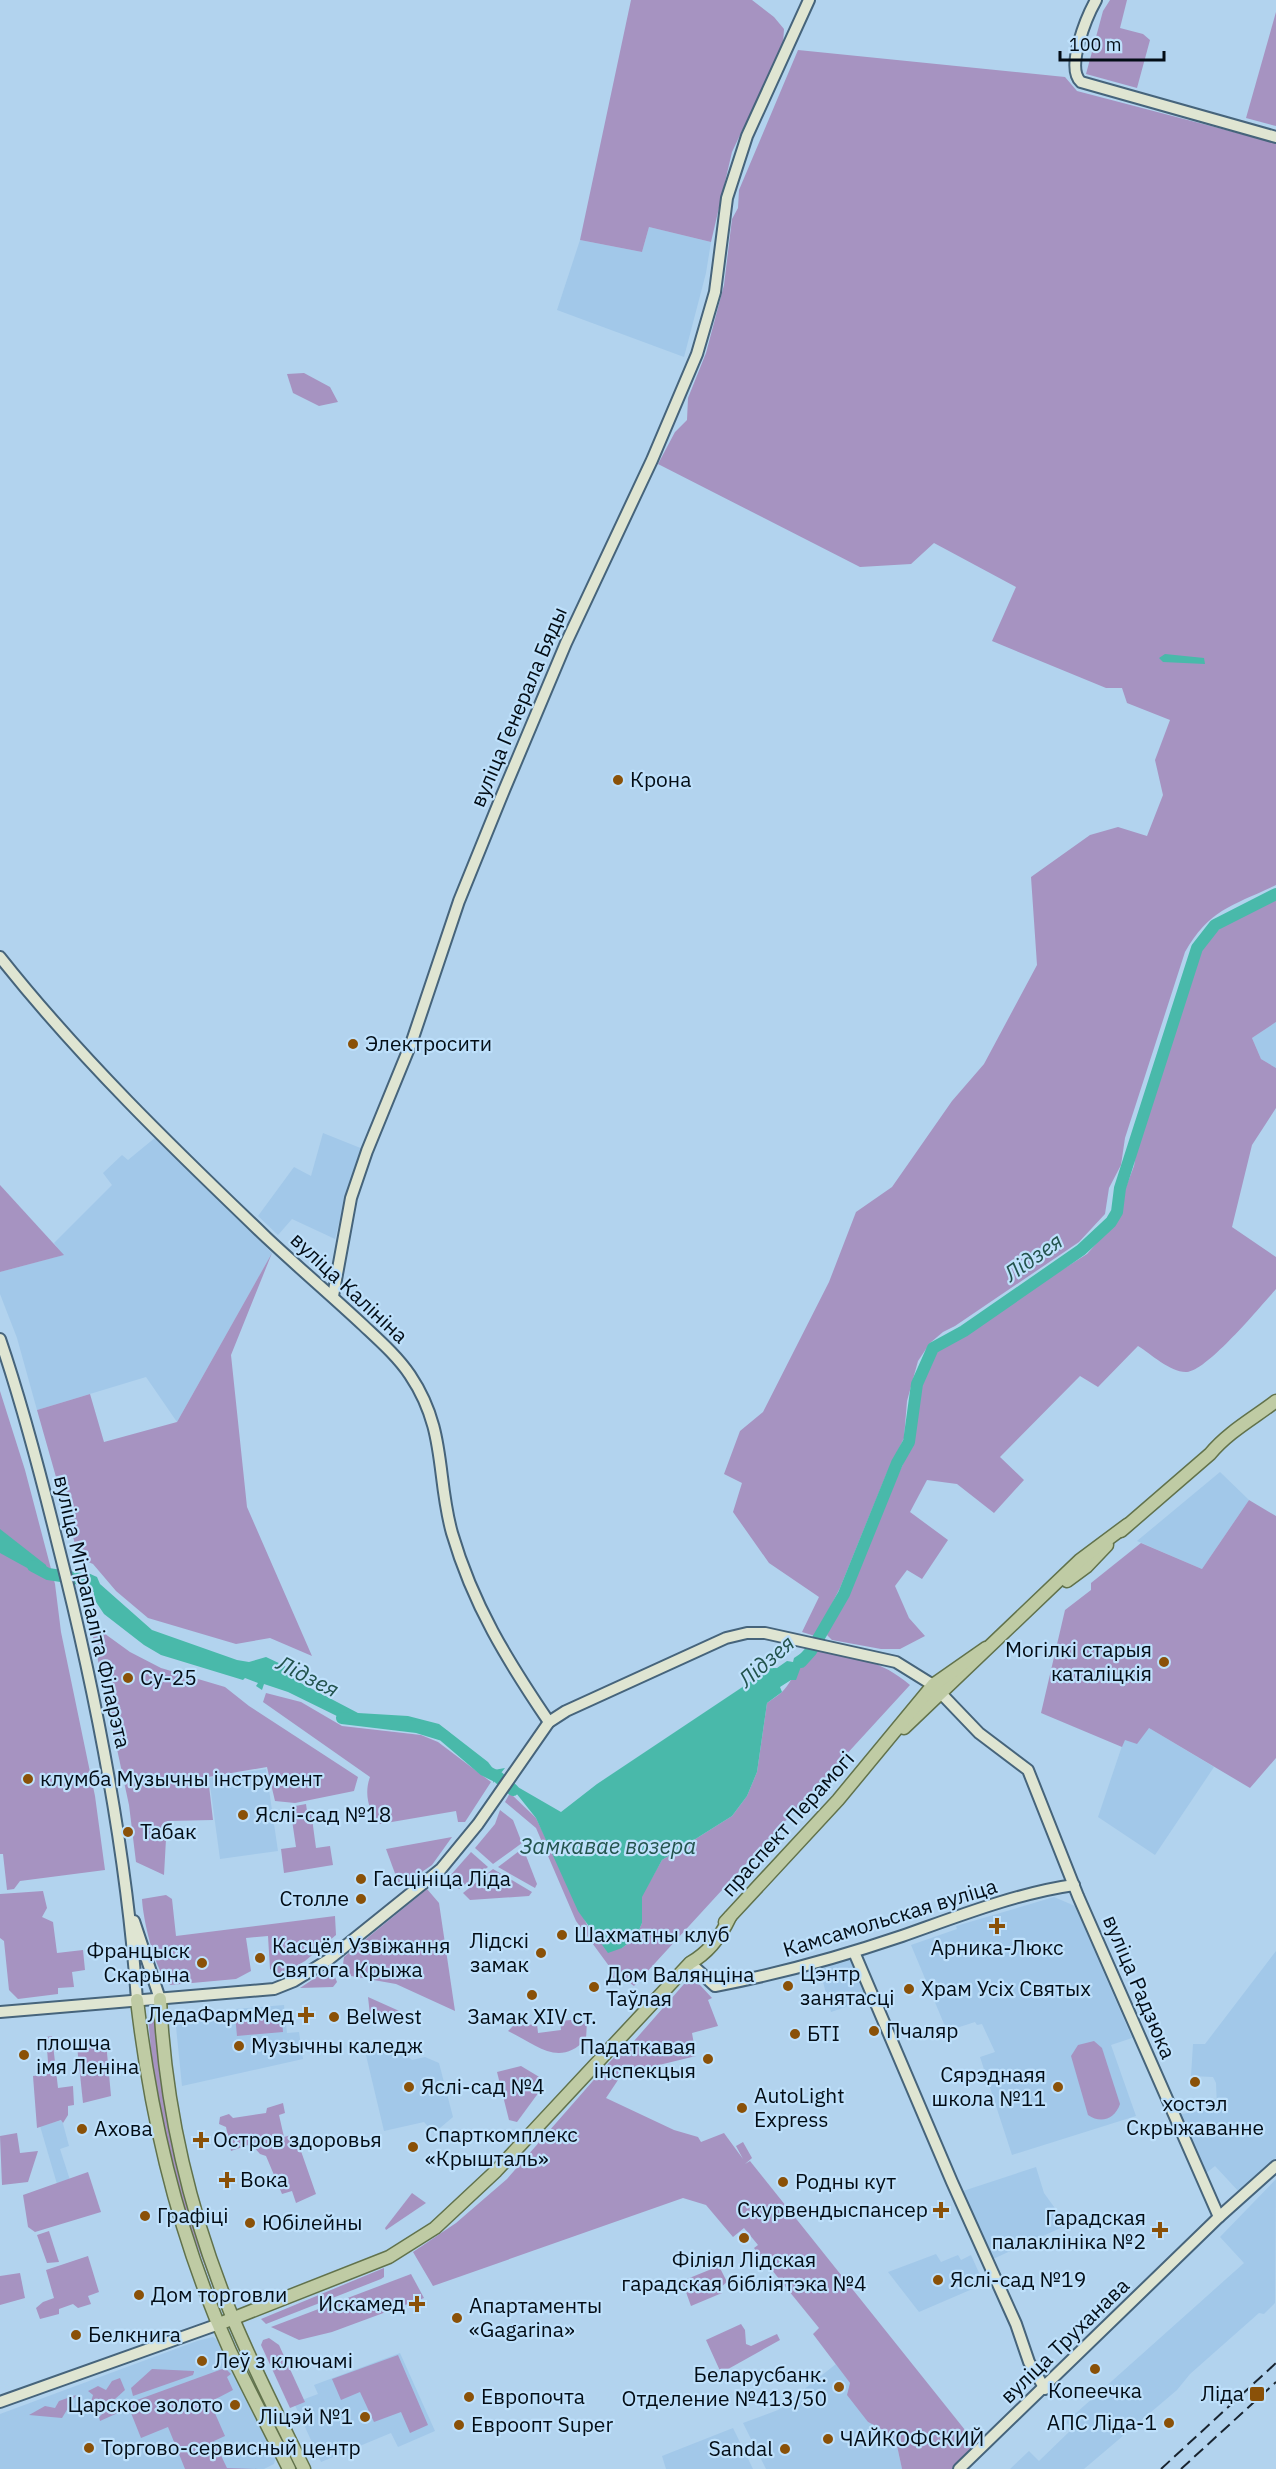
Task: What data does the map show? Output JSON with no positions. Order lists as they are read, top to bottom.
{
  "streets": {
    "main road": [
      "вуліца Генерала Бяды",
      "вуліца Калініна",
      "вуліца Мітрапаліта Філарэта",
      "праспект Перамогі",
      "Камсамольская вуліца",
      "вуліца Радзюка",
      "вуліца Труханава"
    ]
  },
  "crossings": [
    ["вуліца Генерала Бяды", "вуліца Калініна"],
    ["праспект Перамогі", "Камсамольская вуліца"],
    ["праспект Перамогі", "вуліца Радзюка"],
    ["Камсамольская вуліца", "вуліца Радзюка"],
    ["вуліца Радзюка", "вуліца Труханава"]
  ],
  "water": ["Лідзея", "Замкавае возера"],
  "places": {
    "other": [
      "Крона",
      "Электросити",
      "Могілкі старыя каталіцкія",
      "Су-25",
      "клумба Музычны інструмент",
      "Яслі-сад №18",
      "Табак",
      "Гасцініца Ліда",
      "Столле",
      "Шахматны клуб",
      "Лідскі замак",
      "Касцёл Узвіжання Святога Крыжа",
      "Францыск Скарына",
      "Цэнтр занятасці",
      "Дом Валянціна Таўлая",
      "Храм Усіх Святых",
      "Замак XIV ст.",
      "Belwest",
      "Пчаляр",
      "БТІ",
      "Музычны каледж",
      "плошча імя Леніна",
      "Падаткавая інспекцыя",
      "хостэл Скрыжаванне",
      "Яслі-сад №4",
      "Сярэднаяя школа №11",
      "AutoLight Express",
      "Ахова",
      "Спарткомплекс «Крышталь»",
      "Родны кут",
      "Графіці",
      "Юбілейны",
      "Філіял Лідская гарадская бібліятэка №4",
      "Яслі-сад №19",
      "Дом торговли",
      "Апартаменты «Gagarina»",
      "Белкнига",
      "Леў з ключамі",
      "Копеечка",
      "Беларусбанк. Отделение №413/50",
      "Европочта",
      "Царское золото",
      "Ліцэй №1",
      "АПС Ліда-1",
      "Евроопт Super",
      "ЧАЙКОФСКИЙ",
      "Торгово-сервисный центр",
      "Sandal"
    ],
    "health": [
      "Арника-Люкс",
      "ЛедаФармМед",
      "Остров здоровья",
      "Вока",
      "Скурвендыспансер",
      "Гарадская палаклініка №2",
      "Искамед"
    ],
    "transit": ["Ліда"]
  },
  "scale_bar": "100 m"
}
